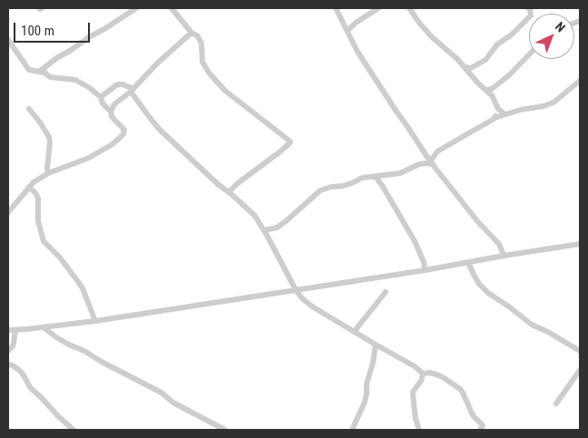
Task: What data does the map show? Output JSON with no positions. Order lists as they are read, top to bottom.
{
  "scale_bar": "100 m",
  "north": "top right"
}
